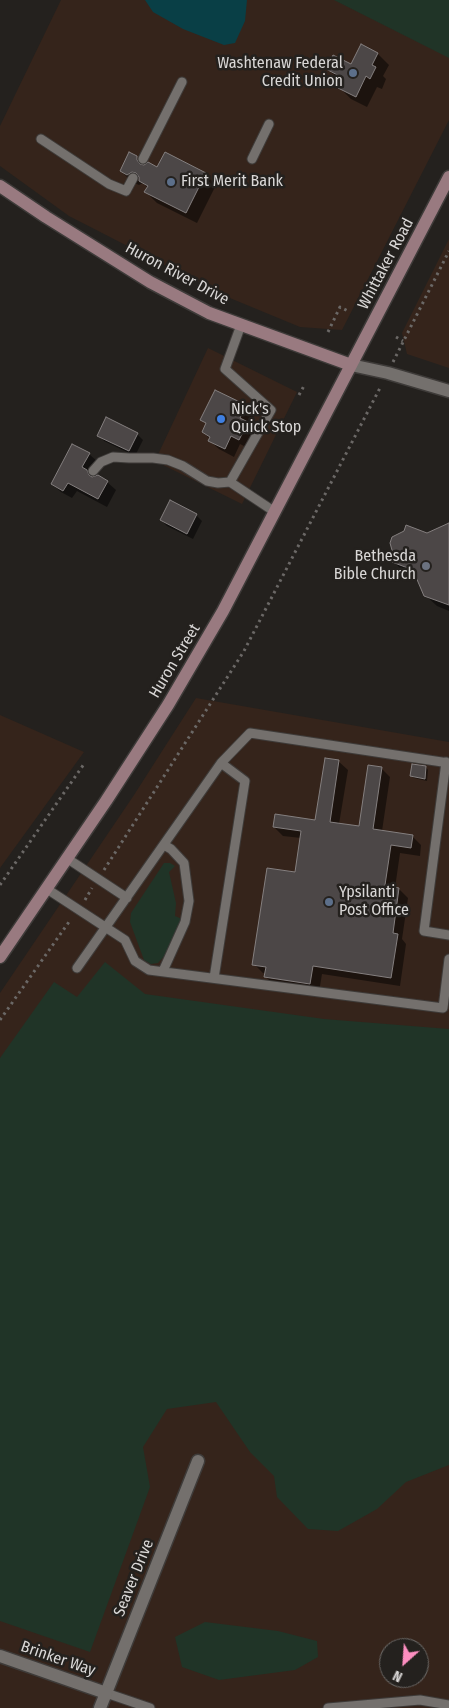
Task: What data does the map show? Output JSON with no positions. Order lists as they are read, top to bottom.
{
  "streets": {
    "main road": ["Whittaker Road", "Huron River Drive", "Huron Street"],
    "street": ["Seaver Drive", "Brinker Way"]
  },
  "crossings": [
    ["Whittaker Road", "Huron River Drive"],
    ["Whittaker Road", "Huron Street"],
    ["Huron River Drive", "Huron Street"],
    ["Seaver Drive", "Brinker Way"]
  ],
  "places": [
    "Washtenaw Federal Credit Union",
    "First Merit Bank",
    "Nick's Quick Stop",
    "Bethesda Bible Church",
    "Ypsilanti Post Office"
  ],
  "north": "bottom left"
}
